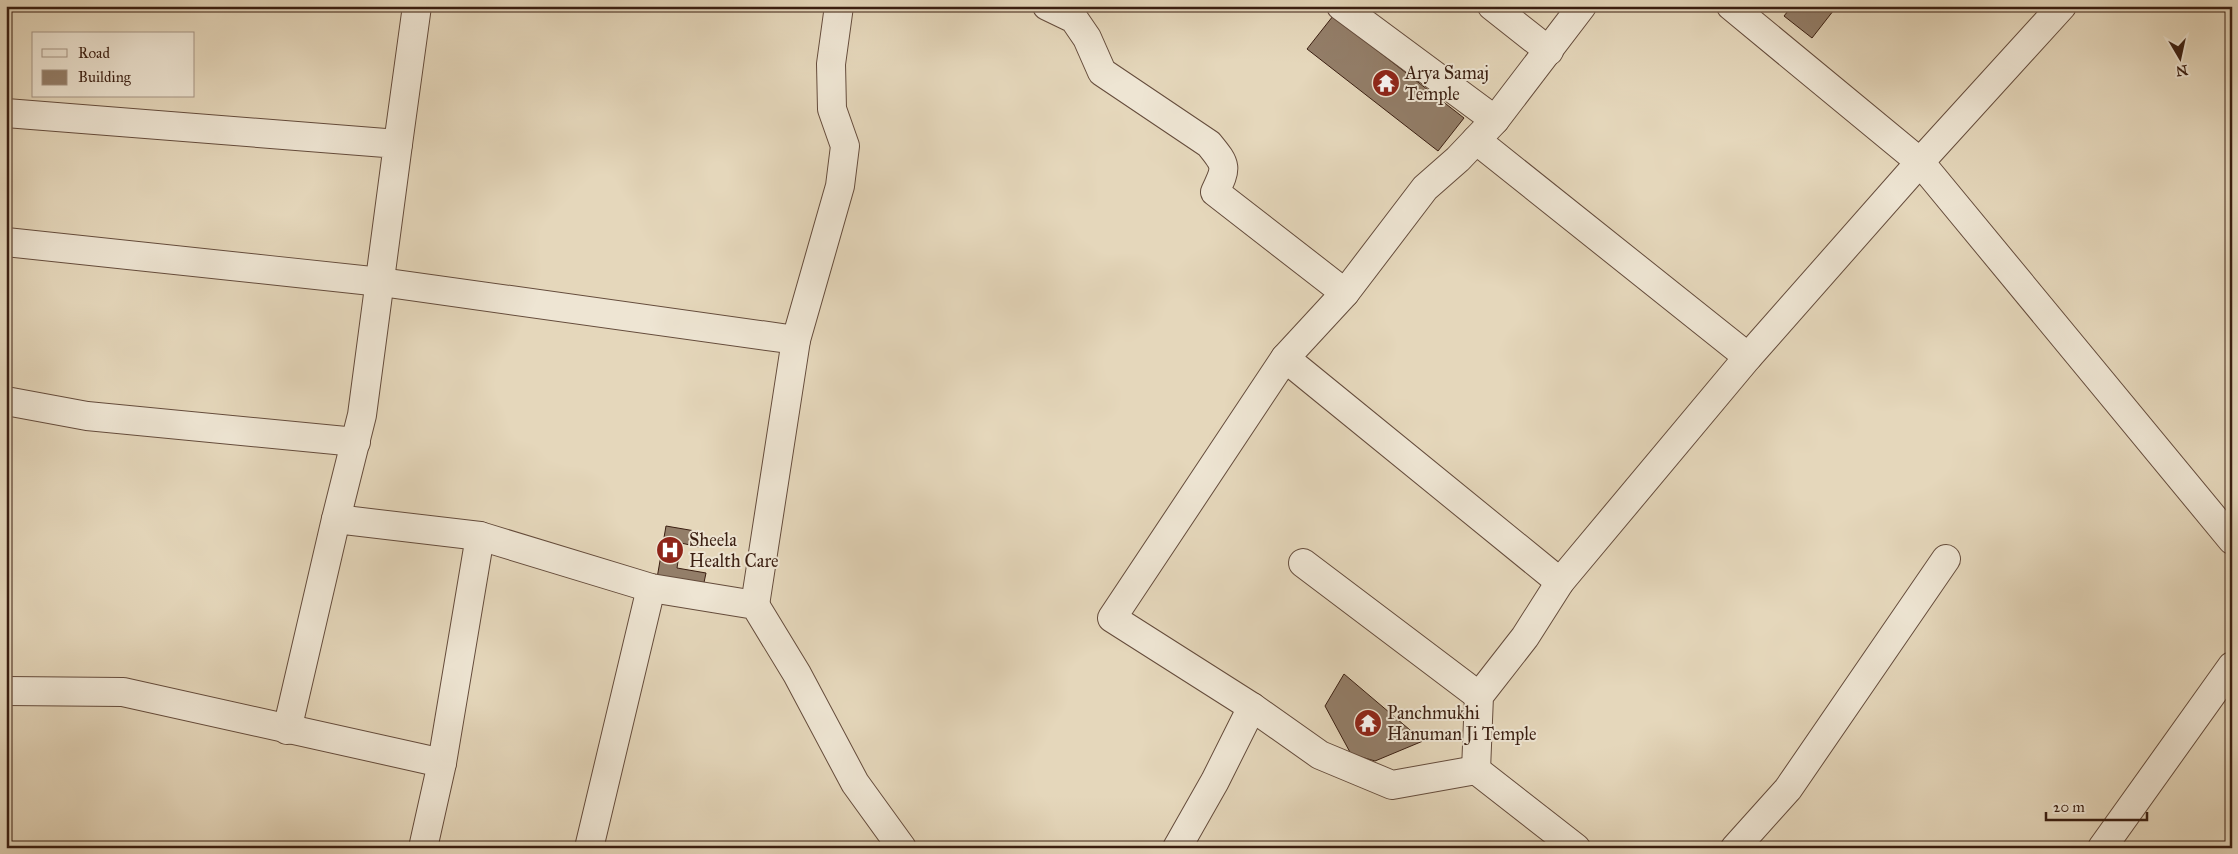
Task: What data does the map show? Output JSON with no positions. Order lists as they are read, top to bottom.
{
  "places": {
    "temple": ["Arya Samaj Temple", "Panchmukhi Hanuman Ji Temple"],
    "hospital": ["Sheela Health Care"]
  },
  "legend": ["Road", "Building"],
  "scale_bar": "20 m",
  "north": "bottom"
}
